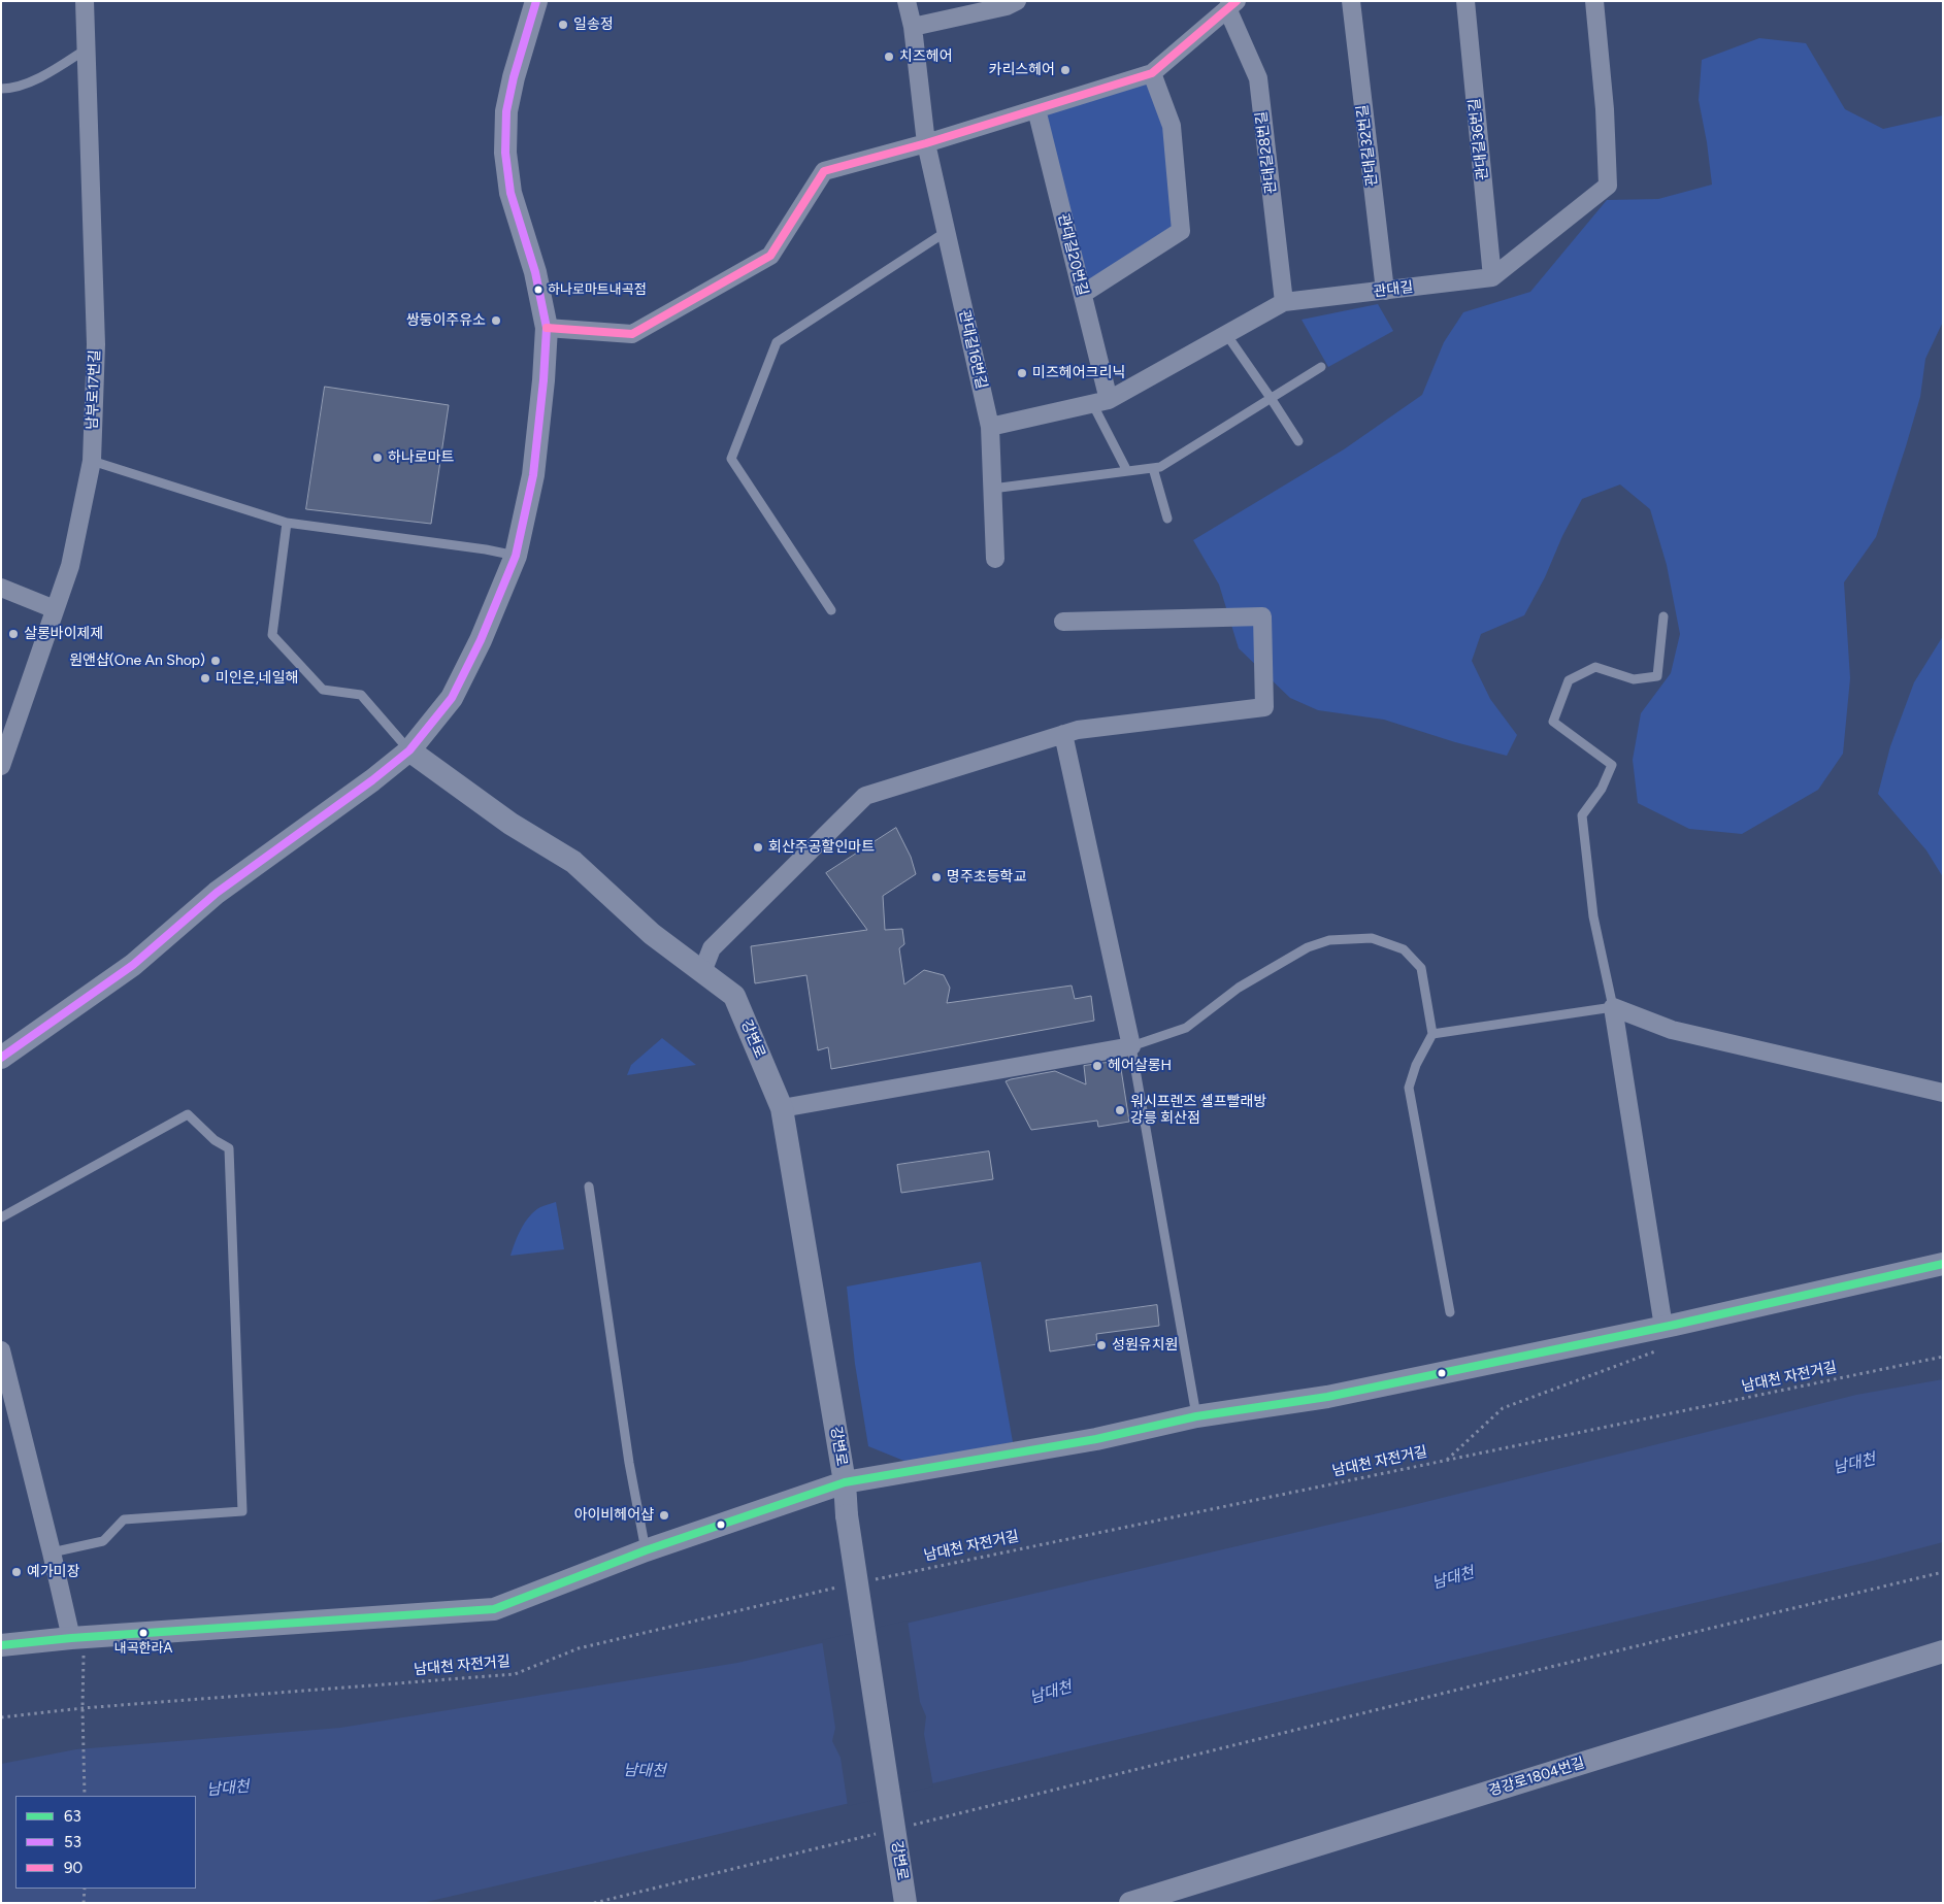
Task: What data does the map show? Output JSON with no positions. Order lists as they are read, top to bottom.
{
  "streets": {
    "street": [
      "관대길36번길",
      "관대길32번길",
      "관대길28번길",
      "관대길20번길",
      "관대길",
      "관대길16번길",
      "남부로17번길",
      "강변로",
      "경강로1804번길"
    ],
    "path": ["남대천 자전거길"]
  },
  "crossings": [
    ["관대길36번길", "관대길"],
    ["관대길32번길", "관대길"],
    ["관대길28번길", "관대길"],
    ["관대길20번길", "관대길"],
    ["관대길", "관대길16번길"]
  ],
  "water": ["남대천"],
  "places": [
    "일송정",
    "치즈헤어",
    "카리스헤어",
    "하나로마트내곡점",
    "쌍둥이주유소",
    "미즈헤어크리닉",
    "하나로마트",
    "살롱바이제제",
    "원앤샵(One An Shop)",
    "미인은,네일해",
    "회산주공할인마트",
    "명주초등학교",
    "헤어살롱H",
    "워시프렌즈 셀프빨래방 강릉 회산점",
    "성원유치원",
    "아이비헤어샵",
    "예가미장",
    "내곡한라A"
  ],
  "lines": ["transit line 53", "transit line 90", "transit line 63"],
  "legend": ["63", "53", "90"]
}
